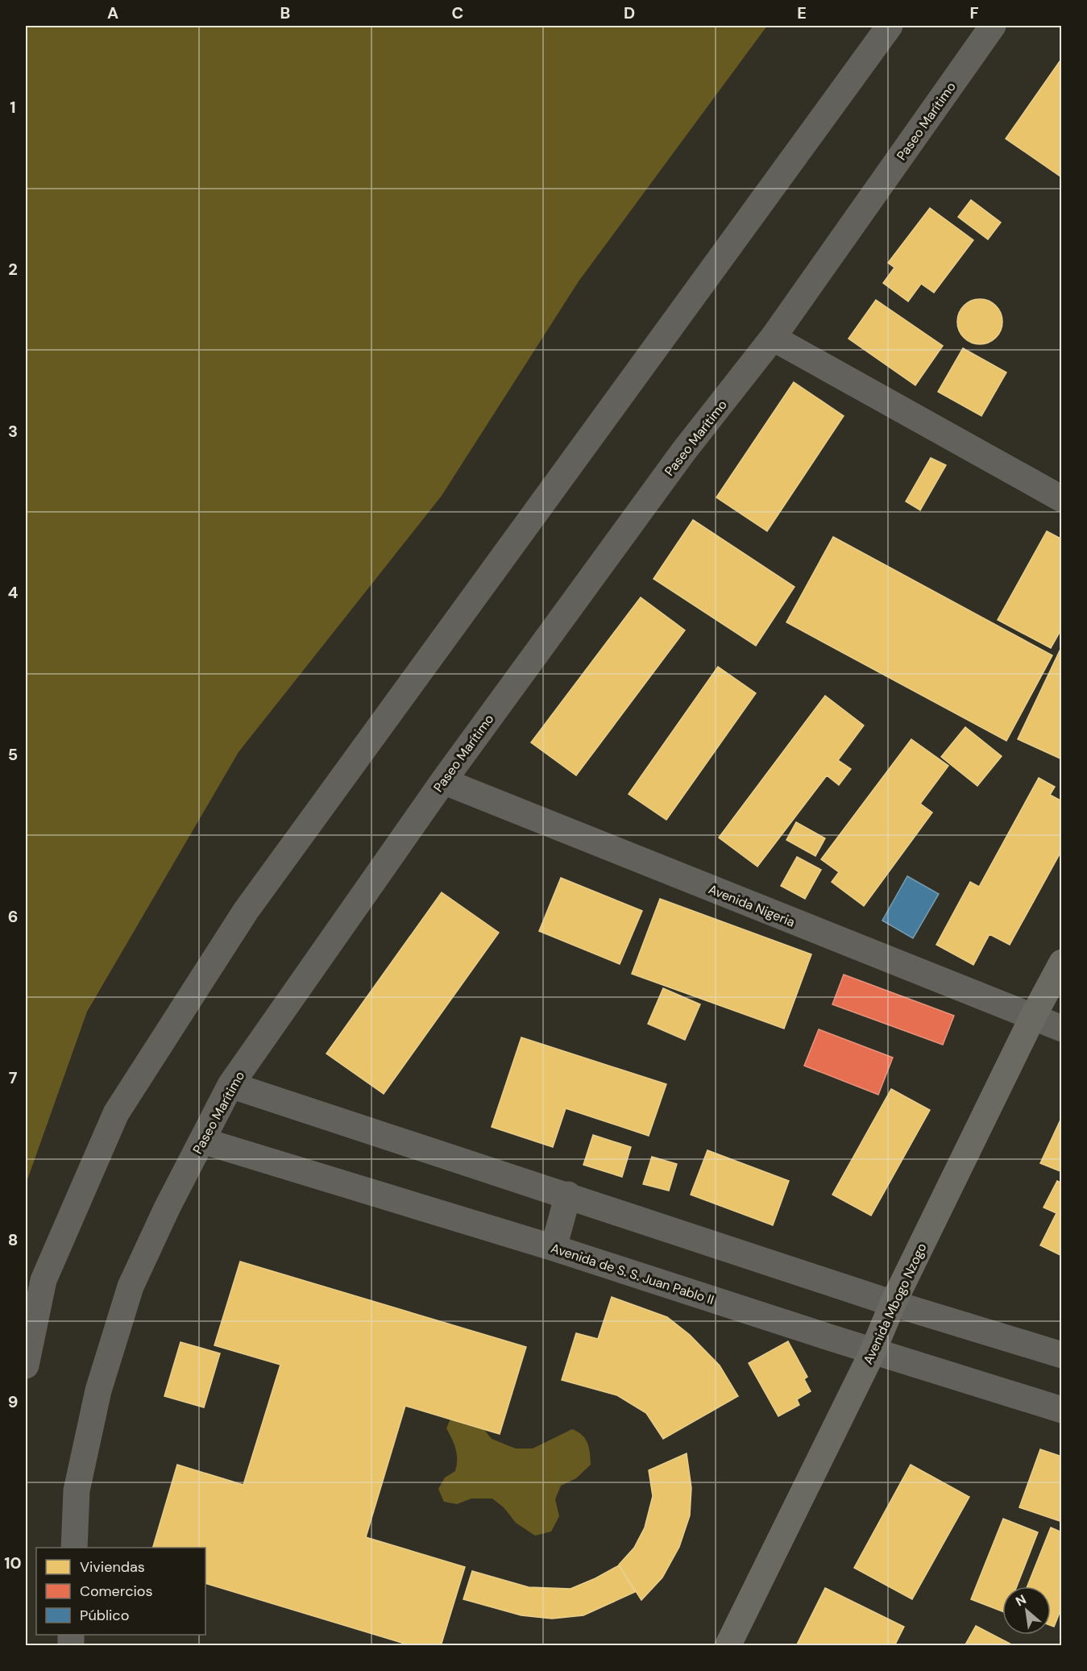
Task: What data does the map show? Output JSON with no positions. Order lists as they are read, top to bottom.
{
  "streets": {
    "main road": ["Avenida Mbogo Nzogo"],
    "street": ["Paseo Marítimo", "Avenida Nigeria", "Avenida de S. S. Juan Pablo II"]
  },
  "crossings": [
    ["Paseo Marítimo", "Avenida Nigeria"],
    ["Paseo Marítimo", "Avenida de S. S. Juan Pablo II"],
    ["Avenida Nigeria", "Avenida Mbogo Nzogo"],
    ["Avenida de S. S. Juan Pablo II", "Avenida Mbogo Nzogo"]
  ],
  "legend": ["Viviendas", "Comercios", "Público"],
  "north": "top left",
  "grid": {
    "columns": [
      "A",
      "B",
      "C",
      "D",
      "E",
      "F"
    ],
    "rows": [
      "1",
      "2",
      "3",
      "4",
      "5",
      "6",
      "7",
      "8",
      "9",
      "10"
    ]
  }
}
